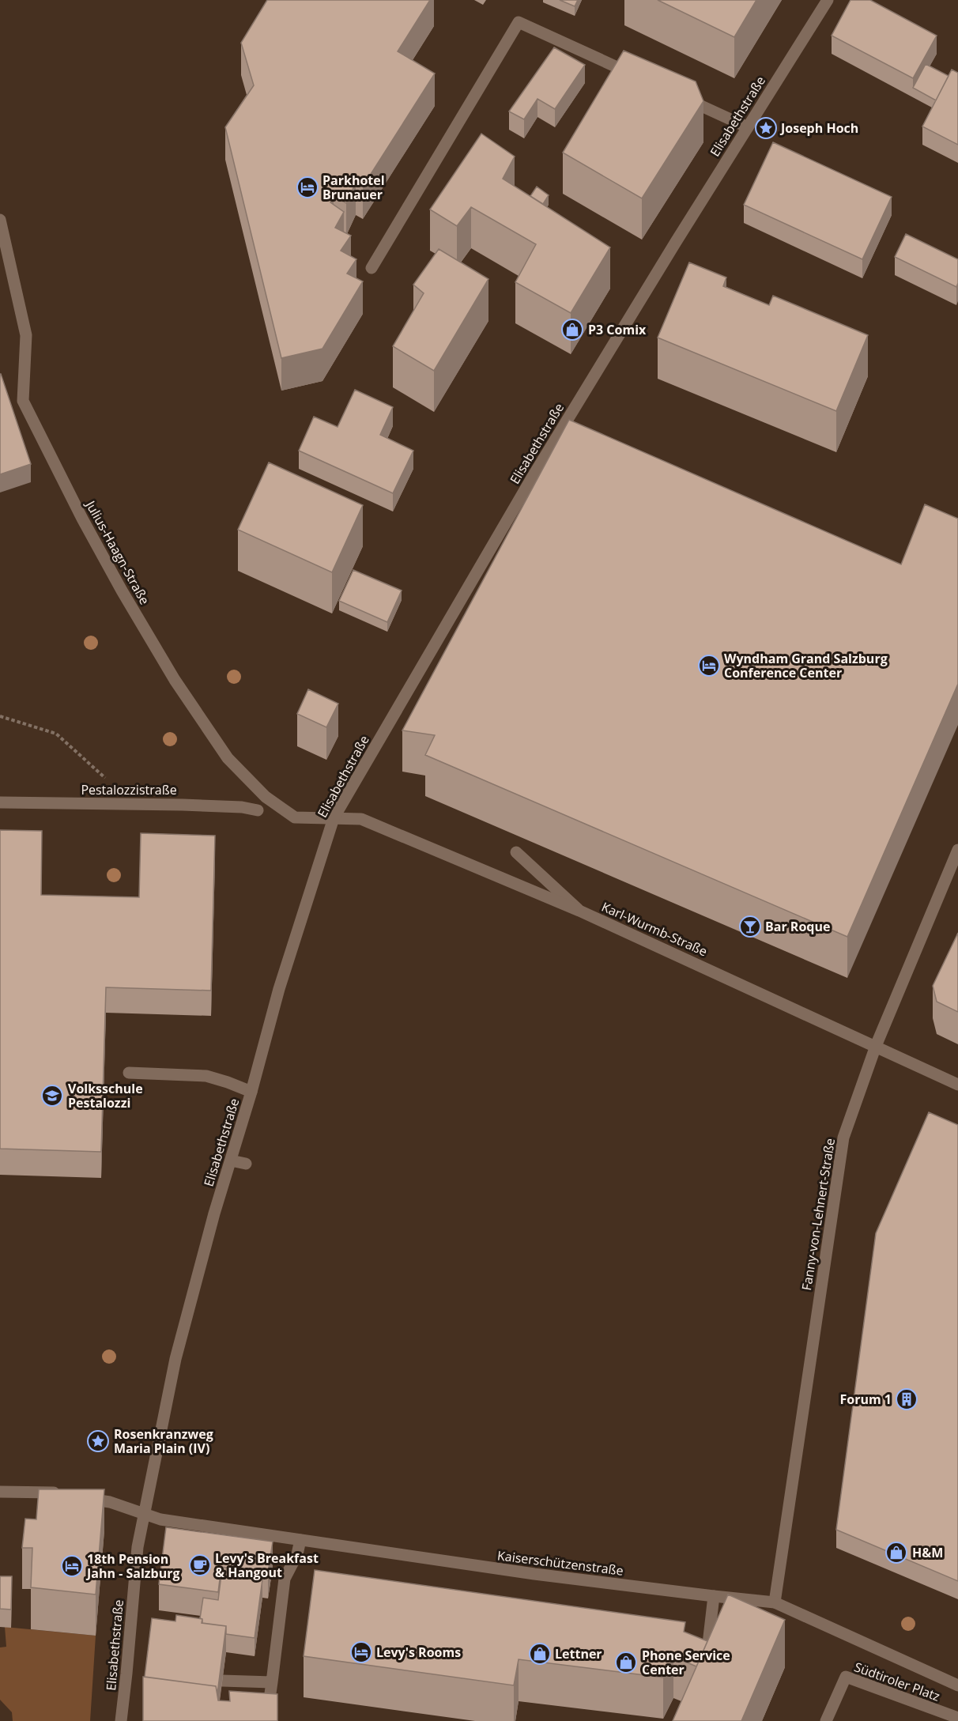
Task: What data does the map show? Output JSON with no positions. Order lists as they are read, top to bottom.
{
  "streets": {
    "street": [
      "Elisabethstraße",
      "Julius-Haagn-Straße",
      "Pestalozzistraße",
      "Karl-Wurmb-Straße",
      "Fanny-von-Lehnert-Straße",
      "Kaiserschützenstraße",
      "Südtiroler Platz"
    ]
  },
  "crossings": [
    ["Elisabethstraße", "Julius-Haagn-Straße"],
    ["Elisabethstraße", "Karl-Wurmb-Straße"],
    ["Elisabethstraße", "Kaiserschützenstraße"],
    ["Julius-Haagn-Straße", "Karl-Wurmb-Straße"],
    ["Karl-Wurmb-Straße", "Fanny-von-Lehnert-Straße"],
    ["Fanny-von-Lehnert-Straße", "Kaiserschützenstraße"]
  ],
  "places": {
    "place": ["Joseph Hoch", "Rosenkranzweg Maria Plain (IV)"],
    "hotel": [
      "Parkhotel Brunauer",
      "Wyndham Grand Salzburg Conference Center",
      "18th Pension Jahn - Salzburg",
      "Levy's Rooms"
    ],
    "shop": [
      "P3 Comix",
      "H&M",
      "Lettner",
      "Phone Service Center"
    ],
    "bar": ["Bar Roque"],
    "school or university": ["Volksschule Pestalozzi"],
    "building": ["Forum 1"],
    "cafe": ["Levy's Breakfast & Hangout"]
  }
}
